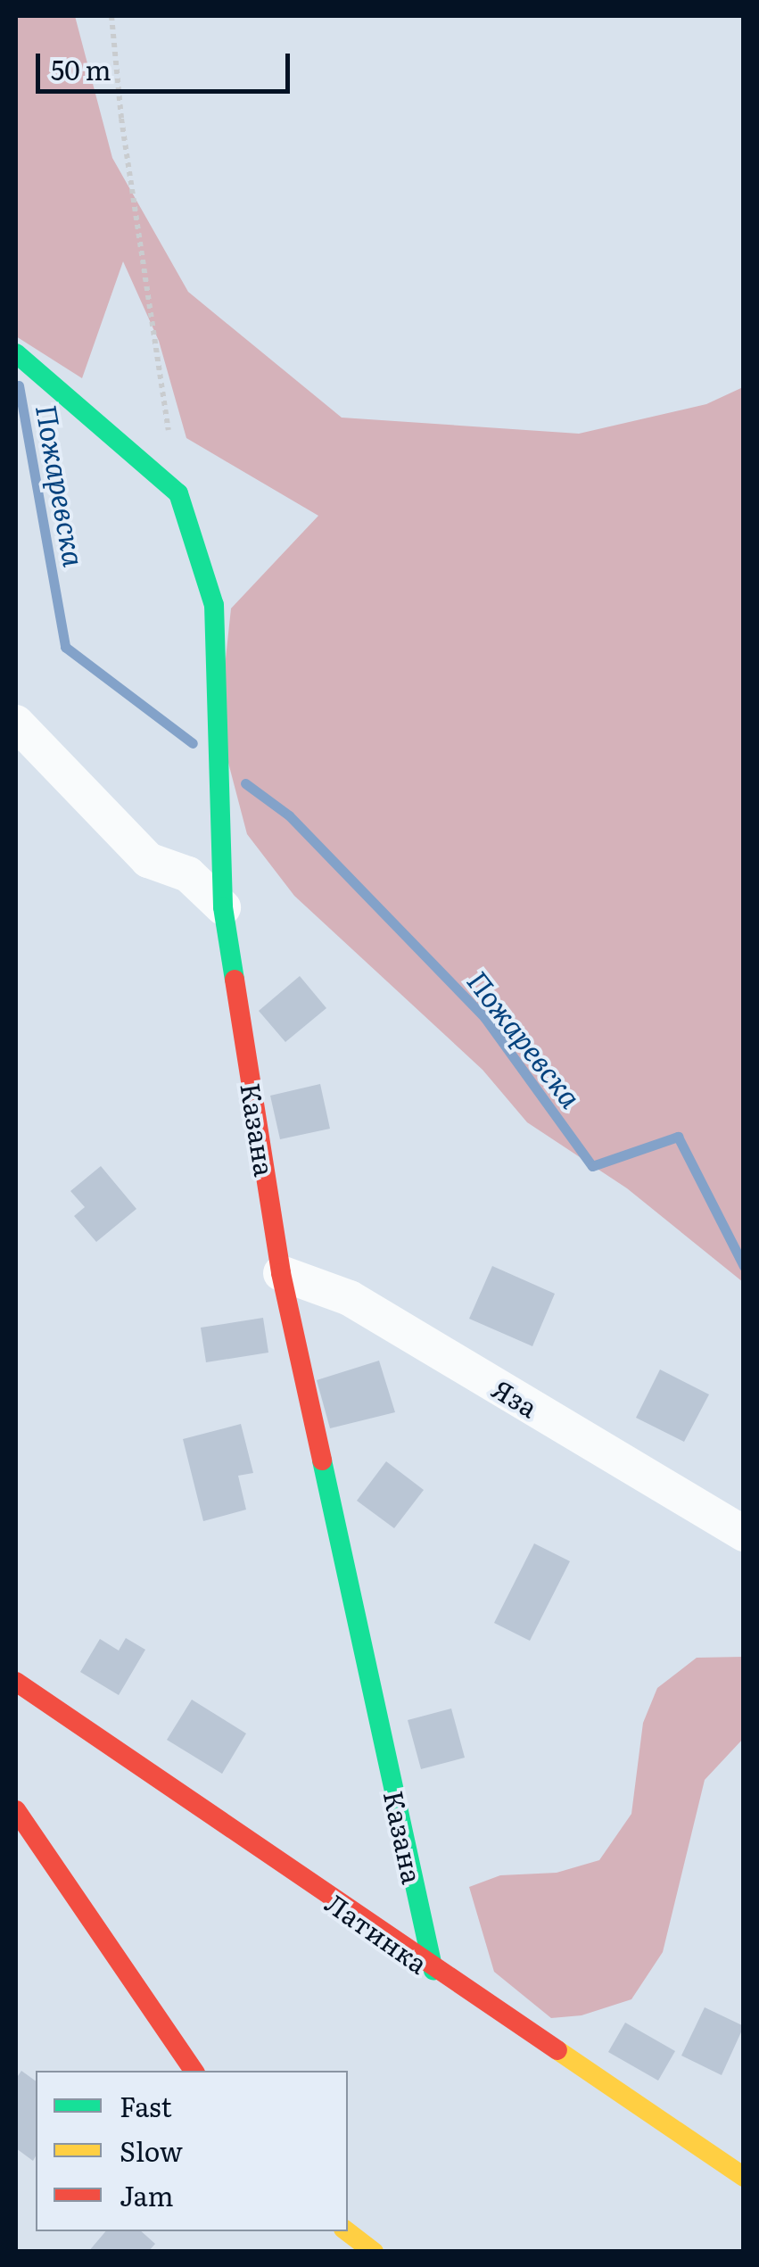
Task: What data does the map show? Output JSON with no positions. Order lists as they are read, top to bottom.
{
  "streets": {
    "street": ["Казана", "Яза", "Латинка"]
  },
  "crossings": [
    ["Казана", "Яза"],
    ["Казана", "Латинка"]
  ],
  "water": ["Пожаревска"],
  "legend": ["Fast", "Slow", "Jam"],
  "scale_bar": "50 m"
}
